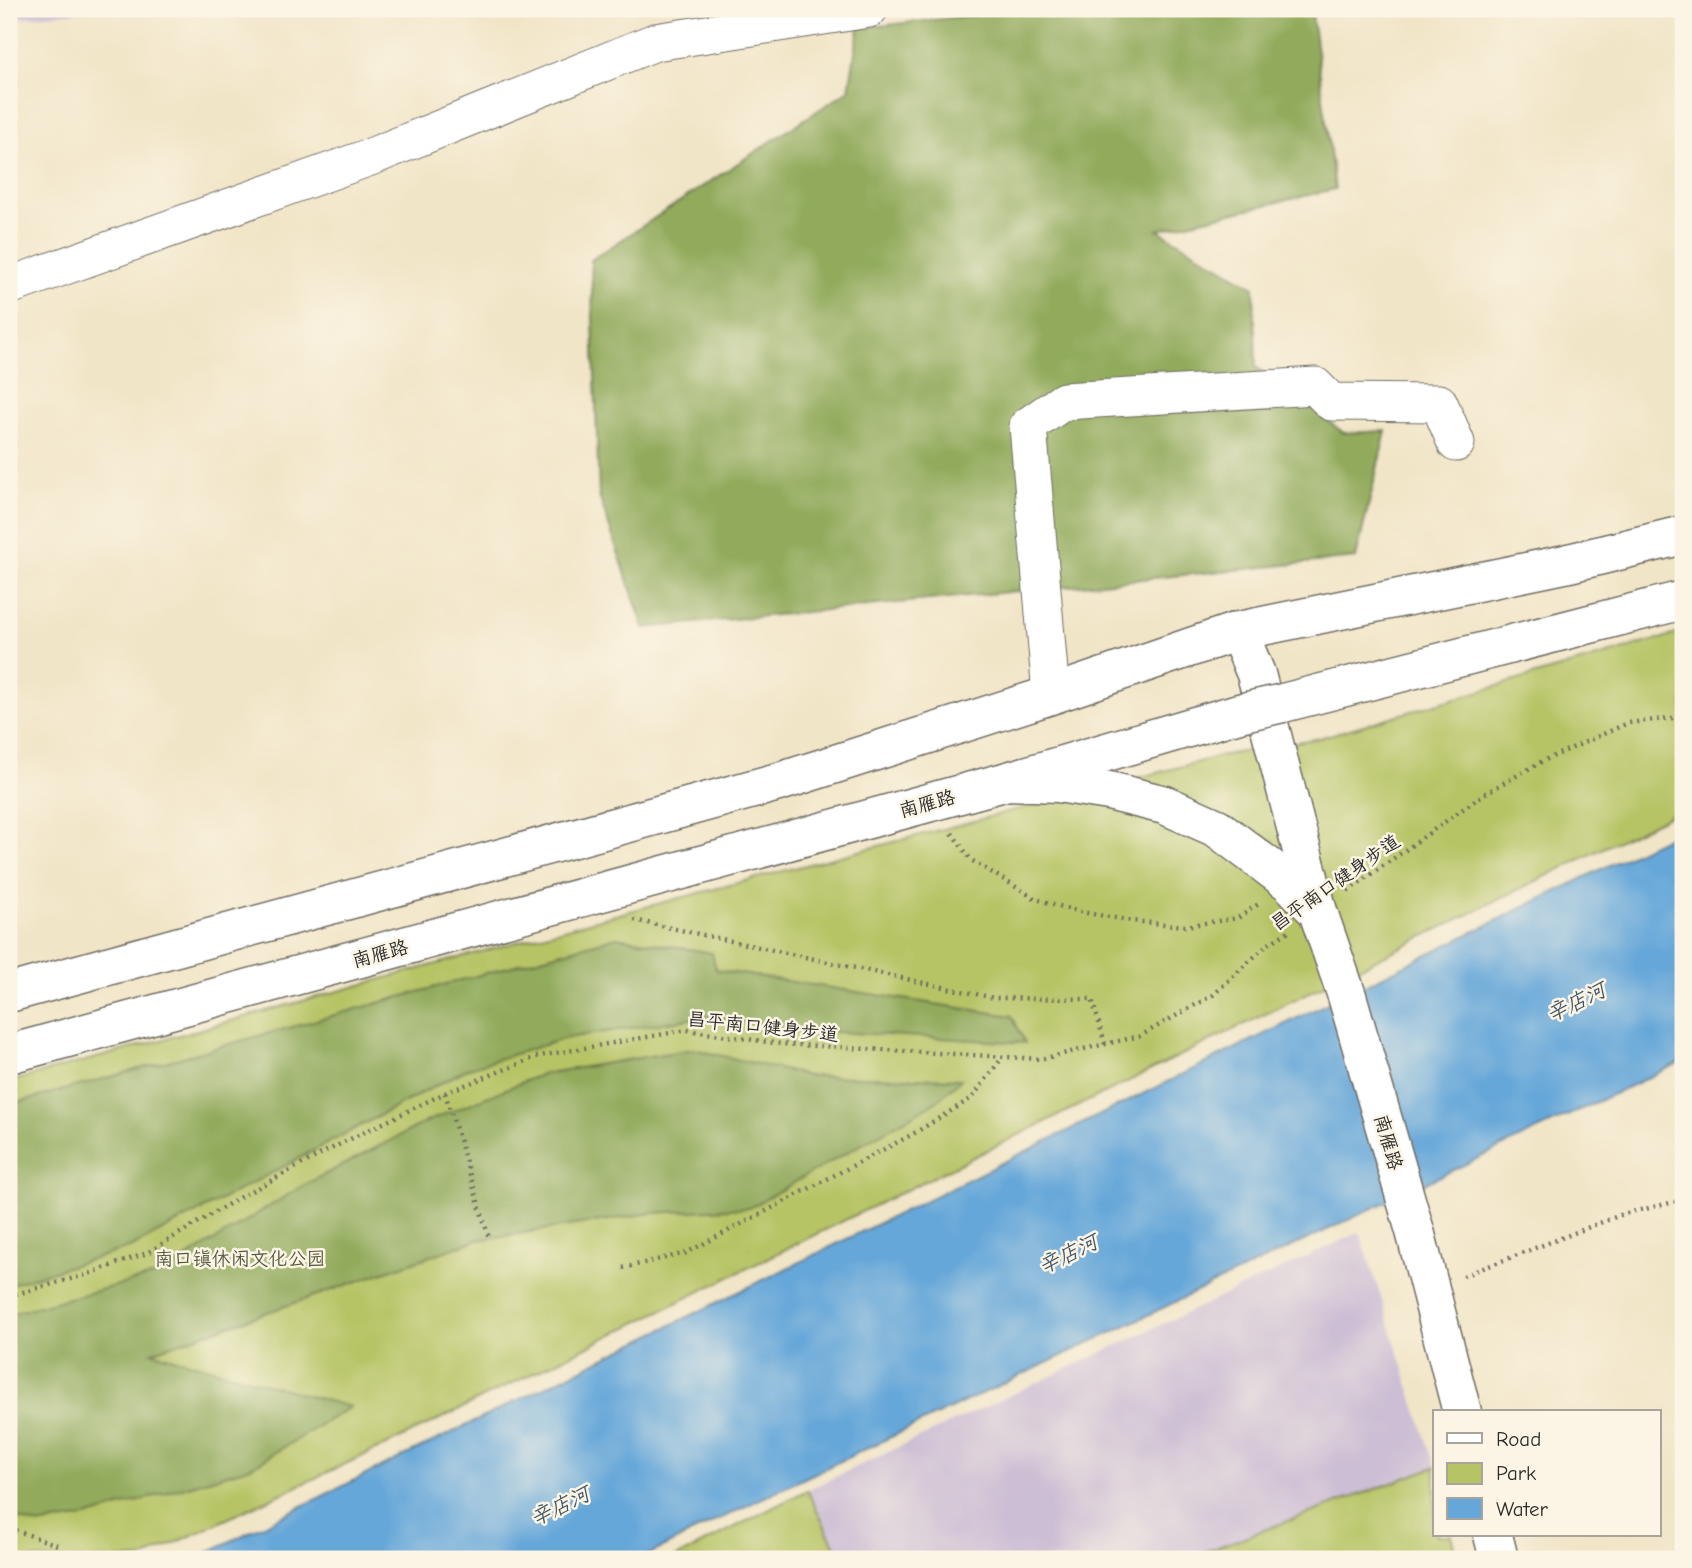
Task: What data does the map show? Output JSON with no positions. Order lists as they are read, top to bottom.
{
  "streets": {
    "main road": ["南雁路"],
    "path": ["昌平南口健身步道"]
  },
  "crossings": [
    ["南雁路", "昌平南口健身步道"]
  ],
  "water": ["辛店河"],
  "parks": ["南口镇休闲文化公园"],
  "legend": ["Road", "Park", "Water"]
}
